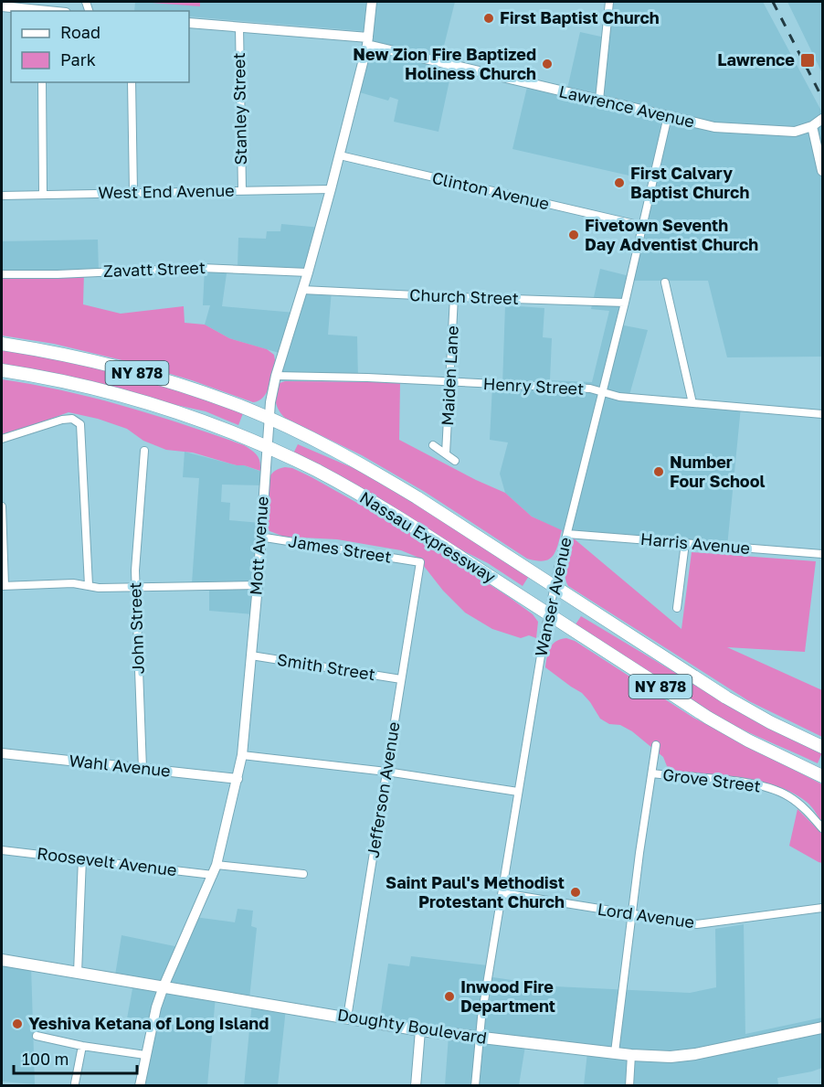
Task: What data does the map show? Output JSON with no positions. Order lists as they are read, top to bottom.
{
  "streets": {
    "highway": ["NY 878", "Nassau Expressway"],
    "main road": ["Doughty Boulevard"],
    "street": [
      "Lawrence Avenue",
      "Stanley Street",
      "Clinton Avenue",
      "West End Avenue",
      "Zavatt Street",
      "Church Street",
      "Maiden Lane",
      "Henry Street",
      "Harris Avenue",
      "Mott Avenue",
      "James Street",
      "Wanser Avenue",
      "John Street",
      "Smith Street",
      "Wahl Avenue",
      "Grove Street",
      "Jefferson Avenue",
      "Roosevelt Avenue",
      "Lord Avenue"
    ]
  },
  "crossings": [
    ["Lawrence Avenue", "Stanley Street"],
    ["Lawrence Avenue", "Mott Avenue"],
    ["Lawrence Avenue", "Wanser Avenue"],
    ["Stanley Street", "West End Avenue"],
    ["Clinton Avenue", "Mott Avenue"],
    ["Clinton Avenue", "Wanser Avenue"],
    ["West End Avenue", "Mott Avenue"],
    ["Zavatt Street", "Mott Avenue"],
    ["Church Street", "Maiden Lane"],
    ["Church Street", "Mott Avenue"],
    ["Church Street", "Wanser Avenue"],
    ["Maiden Lane", "Henry Street"],
    ["Henry Street", "Mott Avenue"],
    ["Henry Street", "Wanser Avenue"],
    ["Nassau Expressway", "Mott Avenue"],
    ["Nassau Expressway", "Wanser Avenue"],
    ["Harris Avenue", "Wanser Avenue"],
    ["Mott Avenue", "James Street"],
    ["Mott Avenue", "Smith Street"],
    ["Mott Avenue", "Wahl Avenue"],
    ["Mott Avenue", "Roosevelt Avenue"],
    ["Mott Avenue", "Doughty Boulevard"],
    ["James Street", "Jefferson Avenue"],
    ["Wanser Avenue", "Lord Avenue"],
    ["Wanser Avenue", "Doughty Boulevard"],
    ["John Street", "Wahl Avenue"],
    ["Smith Street", "Jefferson Avenue"],
    ["Jefferson Avenue", "Doughty Boulevard"]
  ],
  "places": {
    "other": [
      "First Baptist Church",
      "New Zion Fire Baptized Holiness Church",
      "First Calvary Baptist Church",
      "Fivetown Seventh Day Adventist Church",
      "Number Four School",
      "Saint Paul's Methodist Protestant Church",
      "Inwood Fire Department",
      "Yeshiva Ketana of Long Island"
    ],
    "transit": ["Lawrence"]
  },
  "legend": ["Road", "Park"],
  "scale_bar": "100 m"
}
